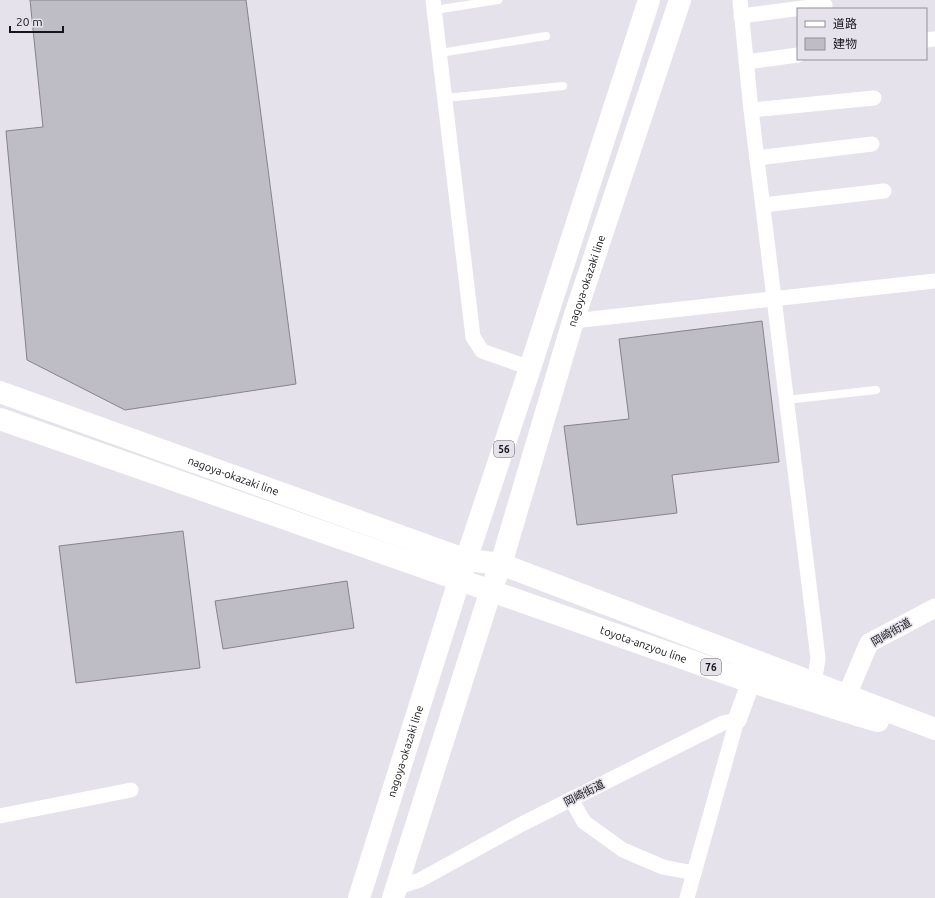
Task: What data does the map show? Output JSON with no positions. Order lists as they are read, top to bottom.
{
  "streets": {
    "main road": [
      "nagoya-okazaki line",
      "56",
      "toyota-anzyou line",
      "76"
    ],
    "street": ["岡崎街道"]
  },
  "crossings": [
    ["nagoya-okazaki line", "岡崎街道"],
    ["nagoya-okazaki line", "toyota-anzyou line"],
    ["岡崎街道", "toyota-anzyou line"]
  ],
  "legend": ["道路", "建物"],
  "scale_bar": "20 m"
}
